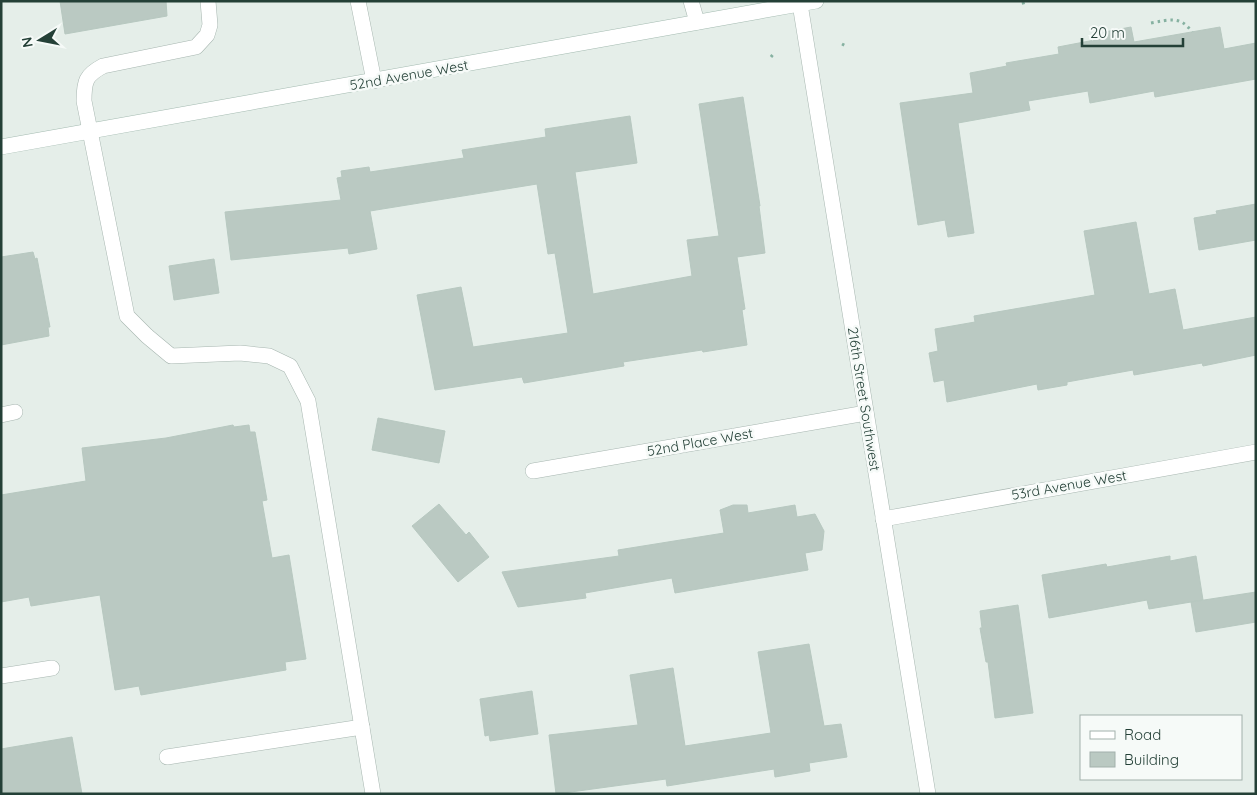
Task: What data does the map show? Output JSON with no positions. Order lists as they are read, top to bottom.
{
  "streets": {
    "street": [
      "52nd Avenue West",
      "216th Street Southwest",
      "52nd Place West",
      "53rd Avenue West"
    ]
  },
  "crossings": [
    ["52nd Avenue West", "216th Street Southwest"],
    ["216th Street Southwest", "52nd Place West"],
    ["216th Street Southwest", "53rd Avenue West"]
  ],
  "legend": ["Road", "Building"],
  "scale_bar": "20 m",
  "north": "left"
}
